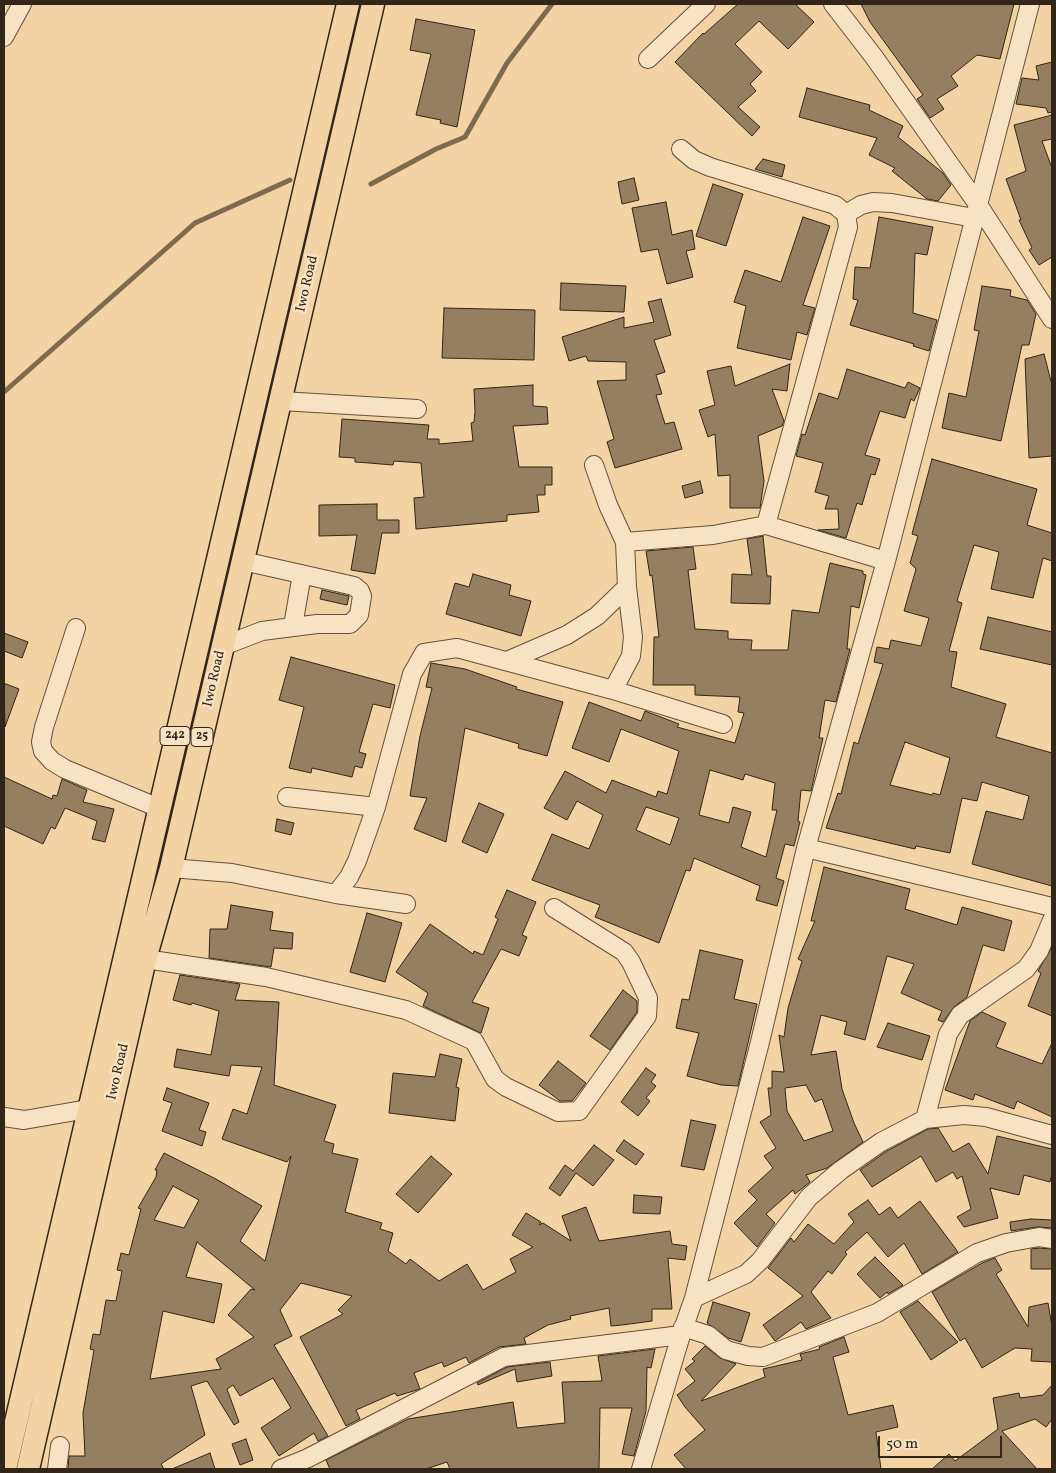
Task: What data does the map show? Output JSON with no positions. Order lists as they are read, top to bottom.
{
  "streets": {
    "main road": ["Iwo Road", "242", "25"]
  },
  "scale_bar": "50 m"
}
